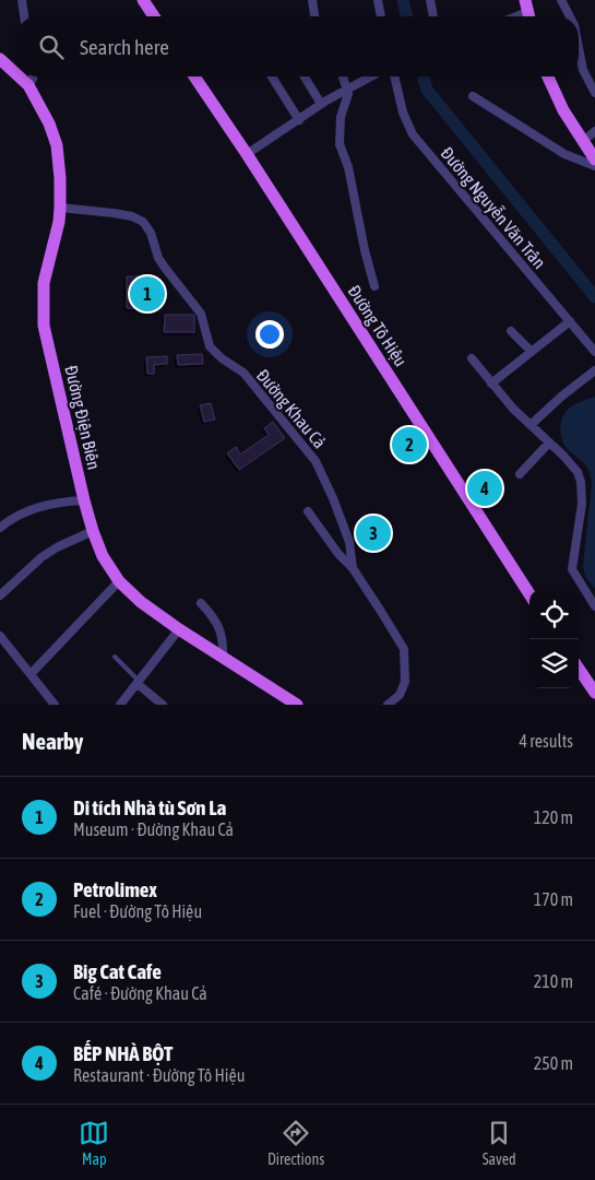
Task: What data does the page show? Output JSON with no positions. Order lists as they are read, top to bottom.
{
  "streets": {
    "main road": ["Đường Tô Hiệu", "Đường Điện Biên"],
    "street": ["Đường Nguyễn Văn Trân", "Đường Khau Cả"]
  },
  "crossings": [
    ["Đường Khau Cả", "Đường Điện Biên"]
  ],
  "page": {
    "search": "Search here",
    "pins": [
      "1",
      "2",
      "4",
      "3"
    ],
    "heading": ["Nearby", "4 results"],
    "list": [
      {
        "mark": "1",
        "name": "Di tích Nhà tù Sơn La",
        "note": "Museum · Đường Khau Cả",
        "value": "120 m"
      },
      {
        "mark": "2",
        "name": "Petrolimex",
        "note": "Fuel · Đường Tô Hiệu",
        "value": "170 m"
      },
      {
        "mark": "3",
        "name": "Big Cat Cafe",
        "note": "Café · Đường Khau Cả",
        "value": "210 m"
      },
      {
        "mark": "4",
        "name": "BẾP NHÀ BỘT",
        "note": "Restaurant · Đường Tô Hiệu",
        "value": "250 m"
      }
    ],
    "nav": ["Map", "Directions", "Saved"]
  }
}
